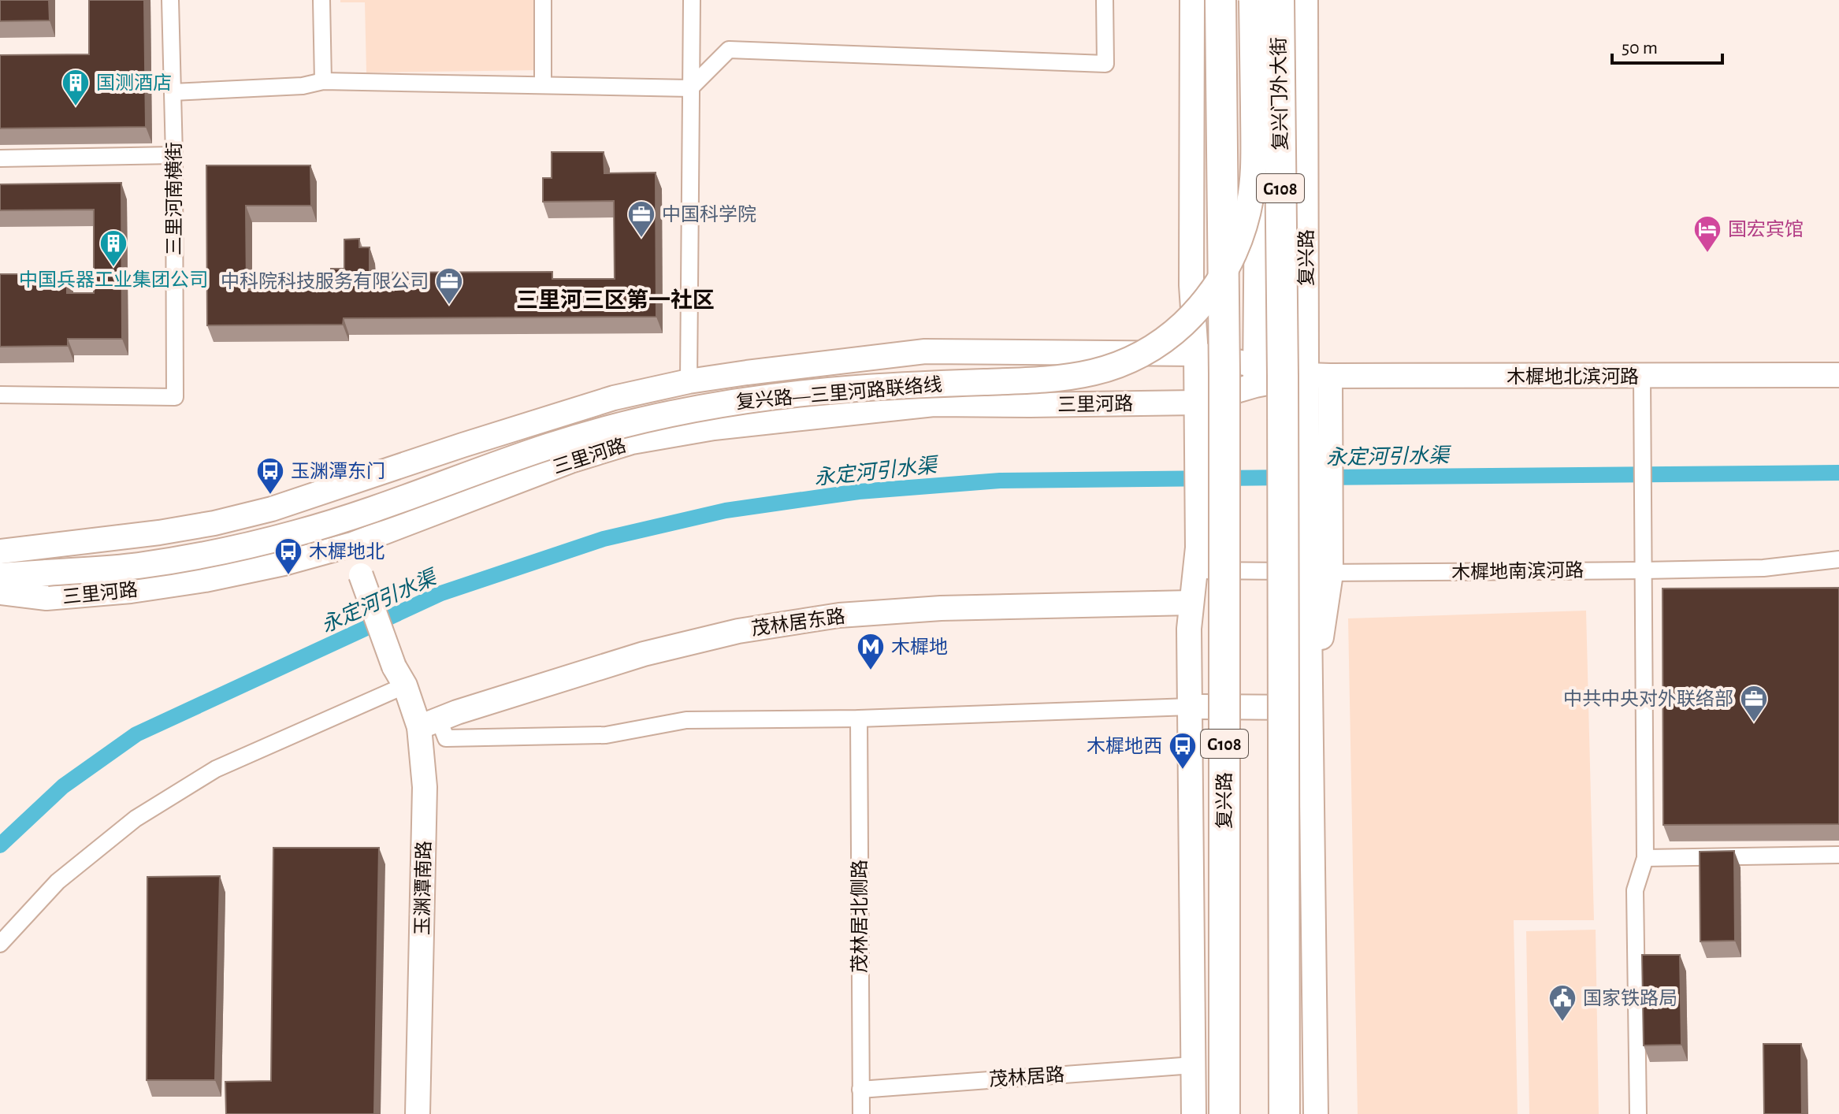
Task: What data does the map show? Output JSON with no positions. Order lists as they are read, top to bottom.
{
  "streets": {
    "highway": ["复兴门外大街", "G108", "复兴路"],
    "main road": ["复兴路—三里河路联络线"],
    "street": [
      "三里河南横街",
      "木樨地北滨河路",
      "三里河路",
      "木樨地南滨河路",
      "茂林居东路",
      "玉渊潭南路",
      "茂林居北侧路",
      "茂林居路"
    ]
  },
  "crossings": [
    ["复兴门外大街", "复兴路"],
    ["复兴门外大街", "木樨地北滨河路"],
    ["复兴门外大街", "三里河路"],
    ["复兴路", "木樨地北滨河路"],
    ["复兴路", "三里河路"],
    ["复兴路", "木樨地南滨河路"],
    ["复兴路", "茂林居东路"],
    ["复兴路", "茂林居路"],
    ["木樨地北滨河路", "三里河路"],
    ["三里河路", "玉渊潭南路"],
    ["茂林居东路", "玉渊潭南路"],
    ["茂林居北侧路", "茂林居路"]
  ],
  "districts": ["三里河三区第一社区"],
  "water": ["永定河引水渠"],
  "places": {
    "building": ["国测酒店", "中国兵器工业集团公司"],
    "office": ["中国科学院", "中科院科技服务有限公司", "中共中央对外联络部"],
    "hotel": ["国宏宾馆"],
    "bus stop": ["玉渊潭东门", "木樨地北", "木樨地西"],
    "metro station": ["木樨地"],
    "public building": ["国家铁路局"]
  },
  "scale_bar": "50 m"
}
